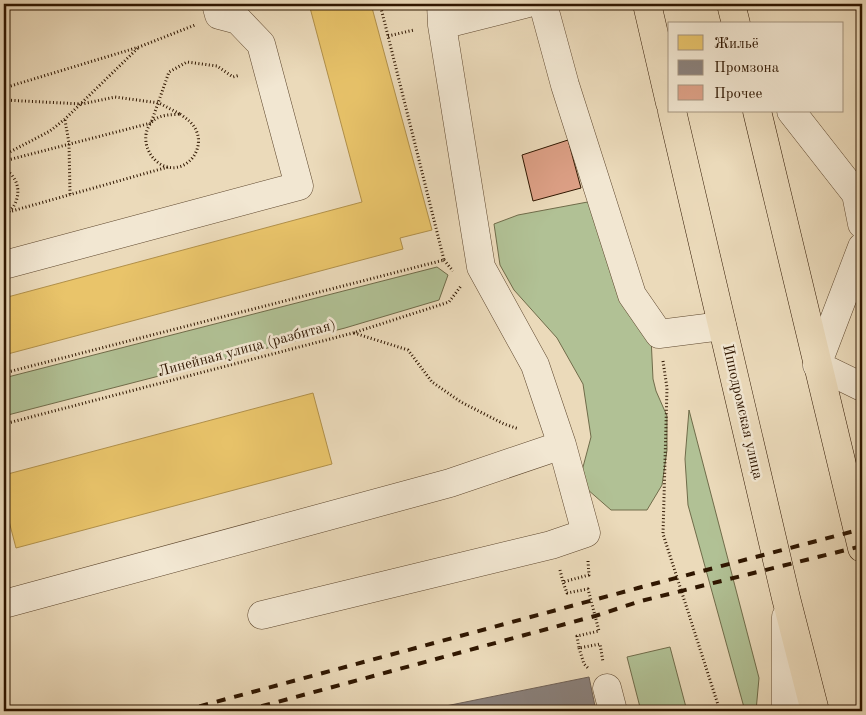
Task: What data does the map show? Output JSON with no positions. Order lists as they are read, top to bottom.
{
  "streets": {
    "highway": ["Ипподромская улица"],
    "path": ["Линейная улица (разбитая)"]
  },
  "legend": ["Жильё", "Промзона", "Прочее"]
}
